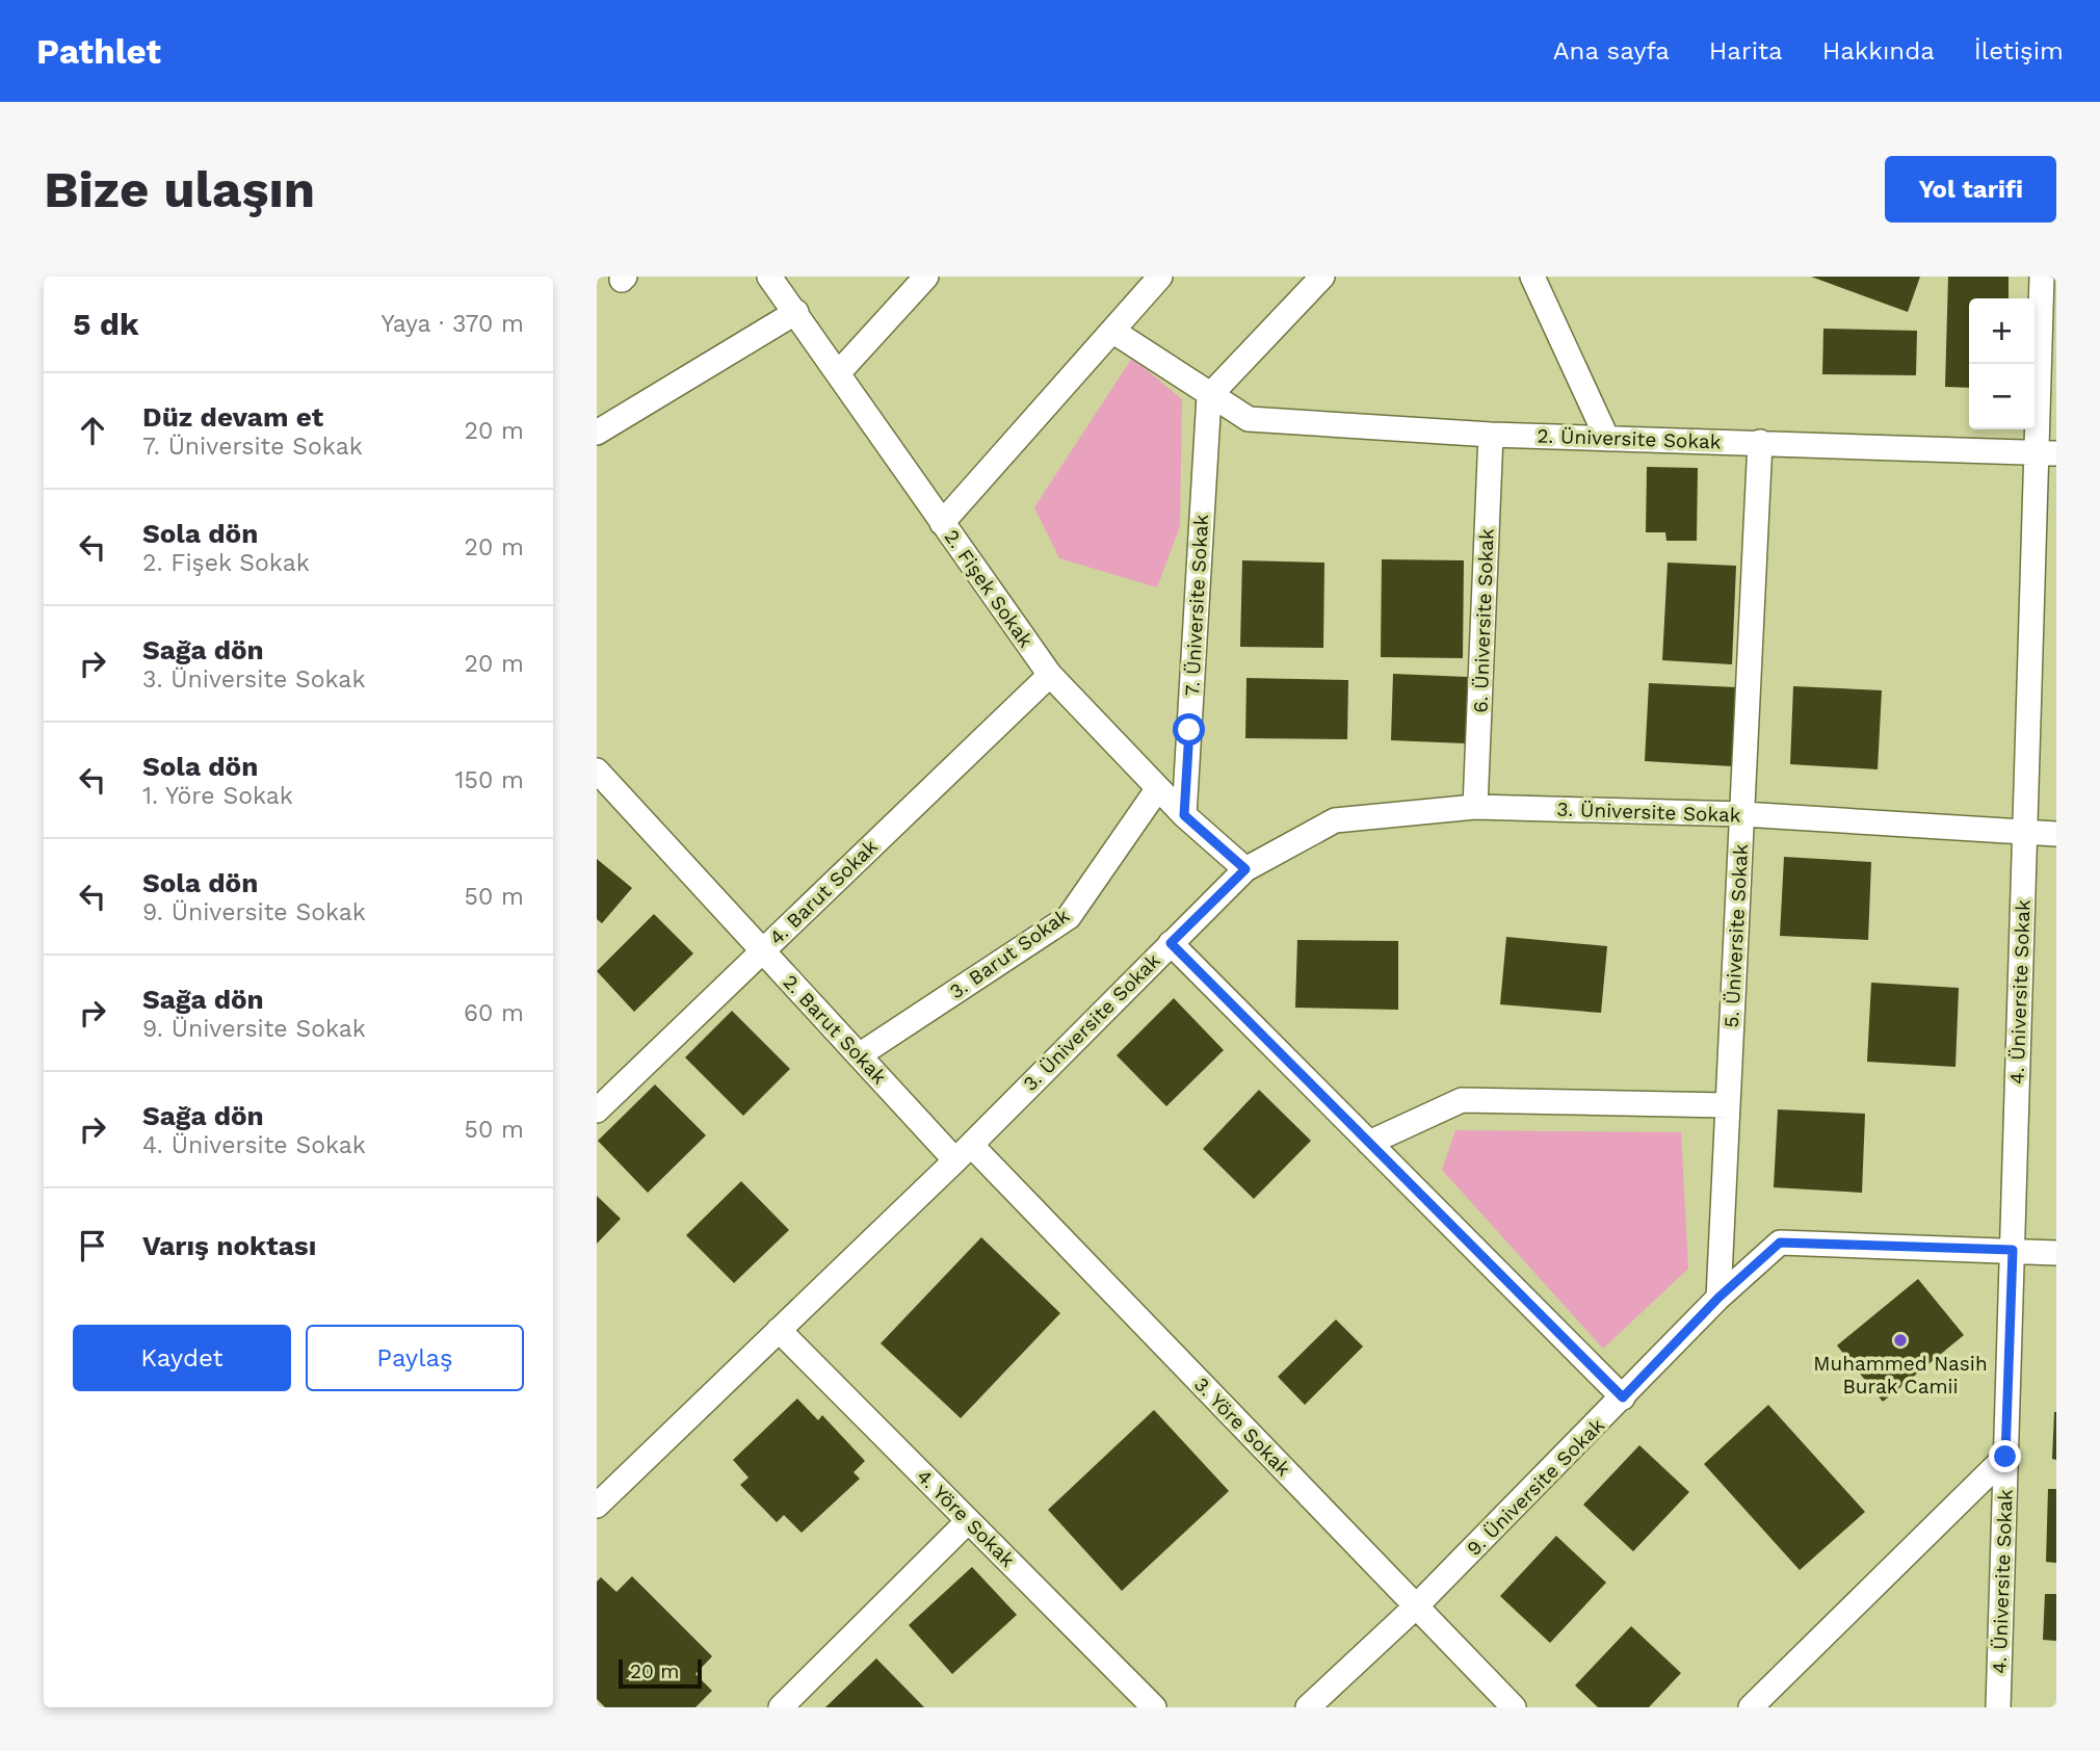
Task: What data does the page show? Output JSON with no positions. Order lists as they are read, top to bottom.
{
  "streets": {
    "street": [
      "2. Üniversite Sokak",
      "2. Fişek Sokak",
      "7. Üniversite Sokak",
      "6. Üniversite Sokak",
      "3. Üniversite Sokak",
      "4. Barut Sokak",
      "5. Üniversite Sokak",
      "3. Barut Sokak",
      "4. Üniversite Sokak",
      "2. Barut Sokak",
      "3. Yöre Sokak",
      "9. Üniversite Sokak",
      "4. Yöre Sokak"
    ]
  },
  "crossings": [
    ["2. Üniversite Sokak", "7. Üniversite Sokak"],
    ["2. Üniversite Sokak", "6. Üniversite Sokak"],
    ["2. Üniversite Sokak", "5. Üniversite Sokak"],
    ["2. Üniversite Sokak", "4. Üniversite Sokak"],
    ["2. Fişek Sokak", "7. Üniversite Sokak"],
    ["2. Fişek Sokak", "3. Üniversite Sokak"],
    ["2. Fişek Sokak", "4. Barut Sokak"],
    ["2. Fişek Sokak", "3. Barut Sokak"],
    ["6. Üniversite Sokak", "3. Üniversite Sokak"],
    ["3. Üniversite Sokak", "5. Üniversite Sokak"],
    ["3. Üniversite Sokak", "4. Üniversite Sokak"],
    ["3. Üniversite Sokak", "2. Barut Sokak"],
    ["3. Üniversite Sokak", "3. Yöre Sokak"],
    ["3. Üniversite Sokak", "4. Yöre Sokak"],
    ["4. Barut Sokak", "2. Barut Sokak"],
    ["5. Üniversite Sokak", "9. Üniversite Sokak"],
    ["3. Barut Sokak", "2. Barut Sokak"],
    ["4. Üniversite Sokak", "9. Üniversite Sokak"],
    ["2. Barut Sokak", "3. Yöre Sokak"],
    ["3. Yöre Sokak", "9. Üniversite Sokak"]
  ],
  "places": ["Muhammed Nasih Burak Camii"],
  "scale_bar": "20 m",
  "page": {
    "header": "Pathlet",
    "nav": [
      "Ana sayfa",
      "Harita",
      "Hakkında",
      "İletişim"
    ],
    "buttons": [
      "Yol tarifi",
      ["Kaydet", "Paylaş"]
    ],
    "title": "Bize ulaşın",
    "heading": ["5 dk", "Yaya · 370 m"],
    "map_buttons": ["+", "−"],
    "list": [
      ["Düz devam et", "7. Üniversite Sokak", "20 m"],
      ["Sola dön", "2. Fişek Sokak", "20 m"],
      ["Sağa dön", "3. Üniversite Sokak", "20 m"],
      ["Sola dön", "1. Yöre Sokak", "150 m"],
      ["Sola dön", "9. Üniversite Sokak", "50 m"],
      ["Sağa dön", "9. Üniversite Sokak", "60 m"],
      ["Sağa dön", "4. Üniversite Sokak", "50 m"],
      "Varış noktası"
    ],
    "scale": "20 m"
  }
}
